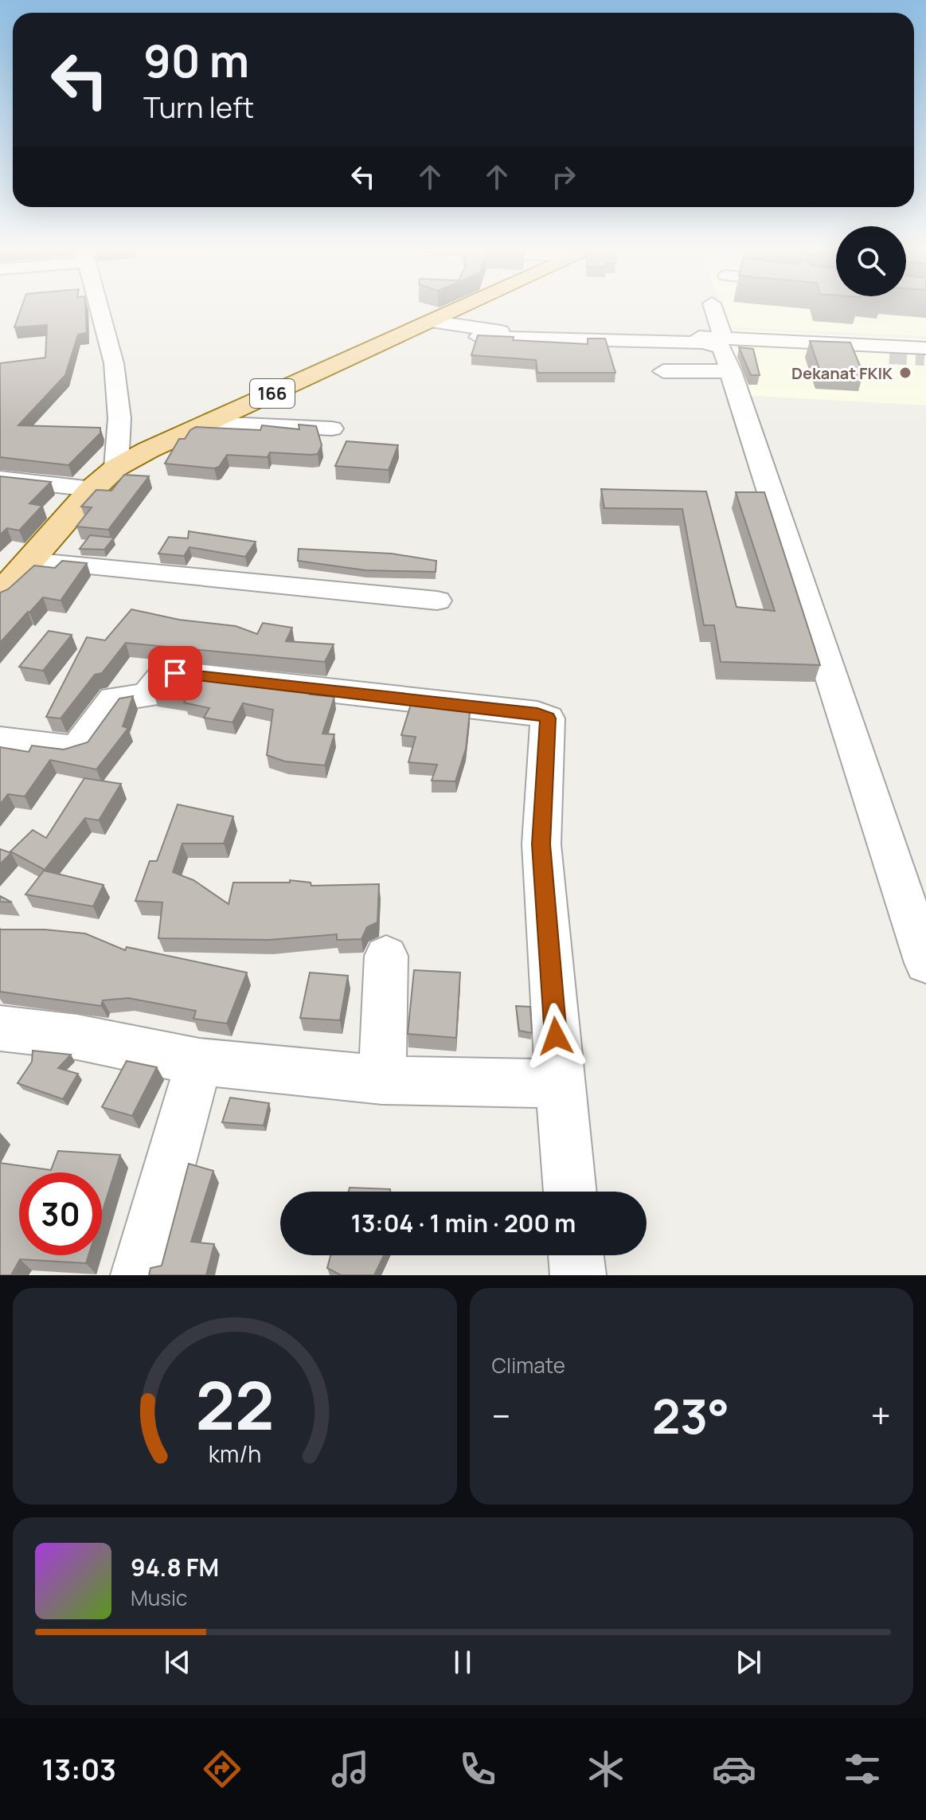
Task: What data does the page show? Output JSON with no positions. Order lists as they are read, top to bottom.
{
  "streets": {
    "main road": ["166"]
  },
  "places": ["Dekanat FKIK"],
  "page": {
    "turn": ["90 m", "Turn left"],
    "limit": "30",
    "trip": "13:04 · 1 min · 200 m",
    "tile": "Climate",
    "heat": ["−", "23°", "+"],
    "song": ["94.8 FM", "Music"],
    "tabs": "13:03",
    "gauge": ["22", "km/h"]
  }
}
